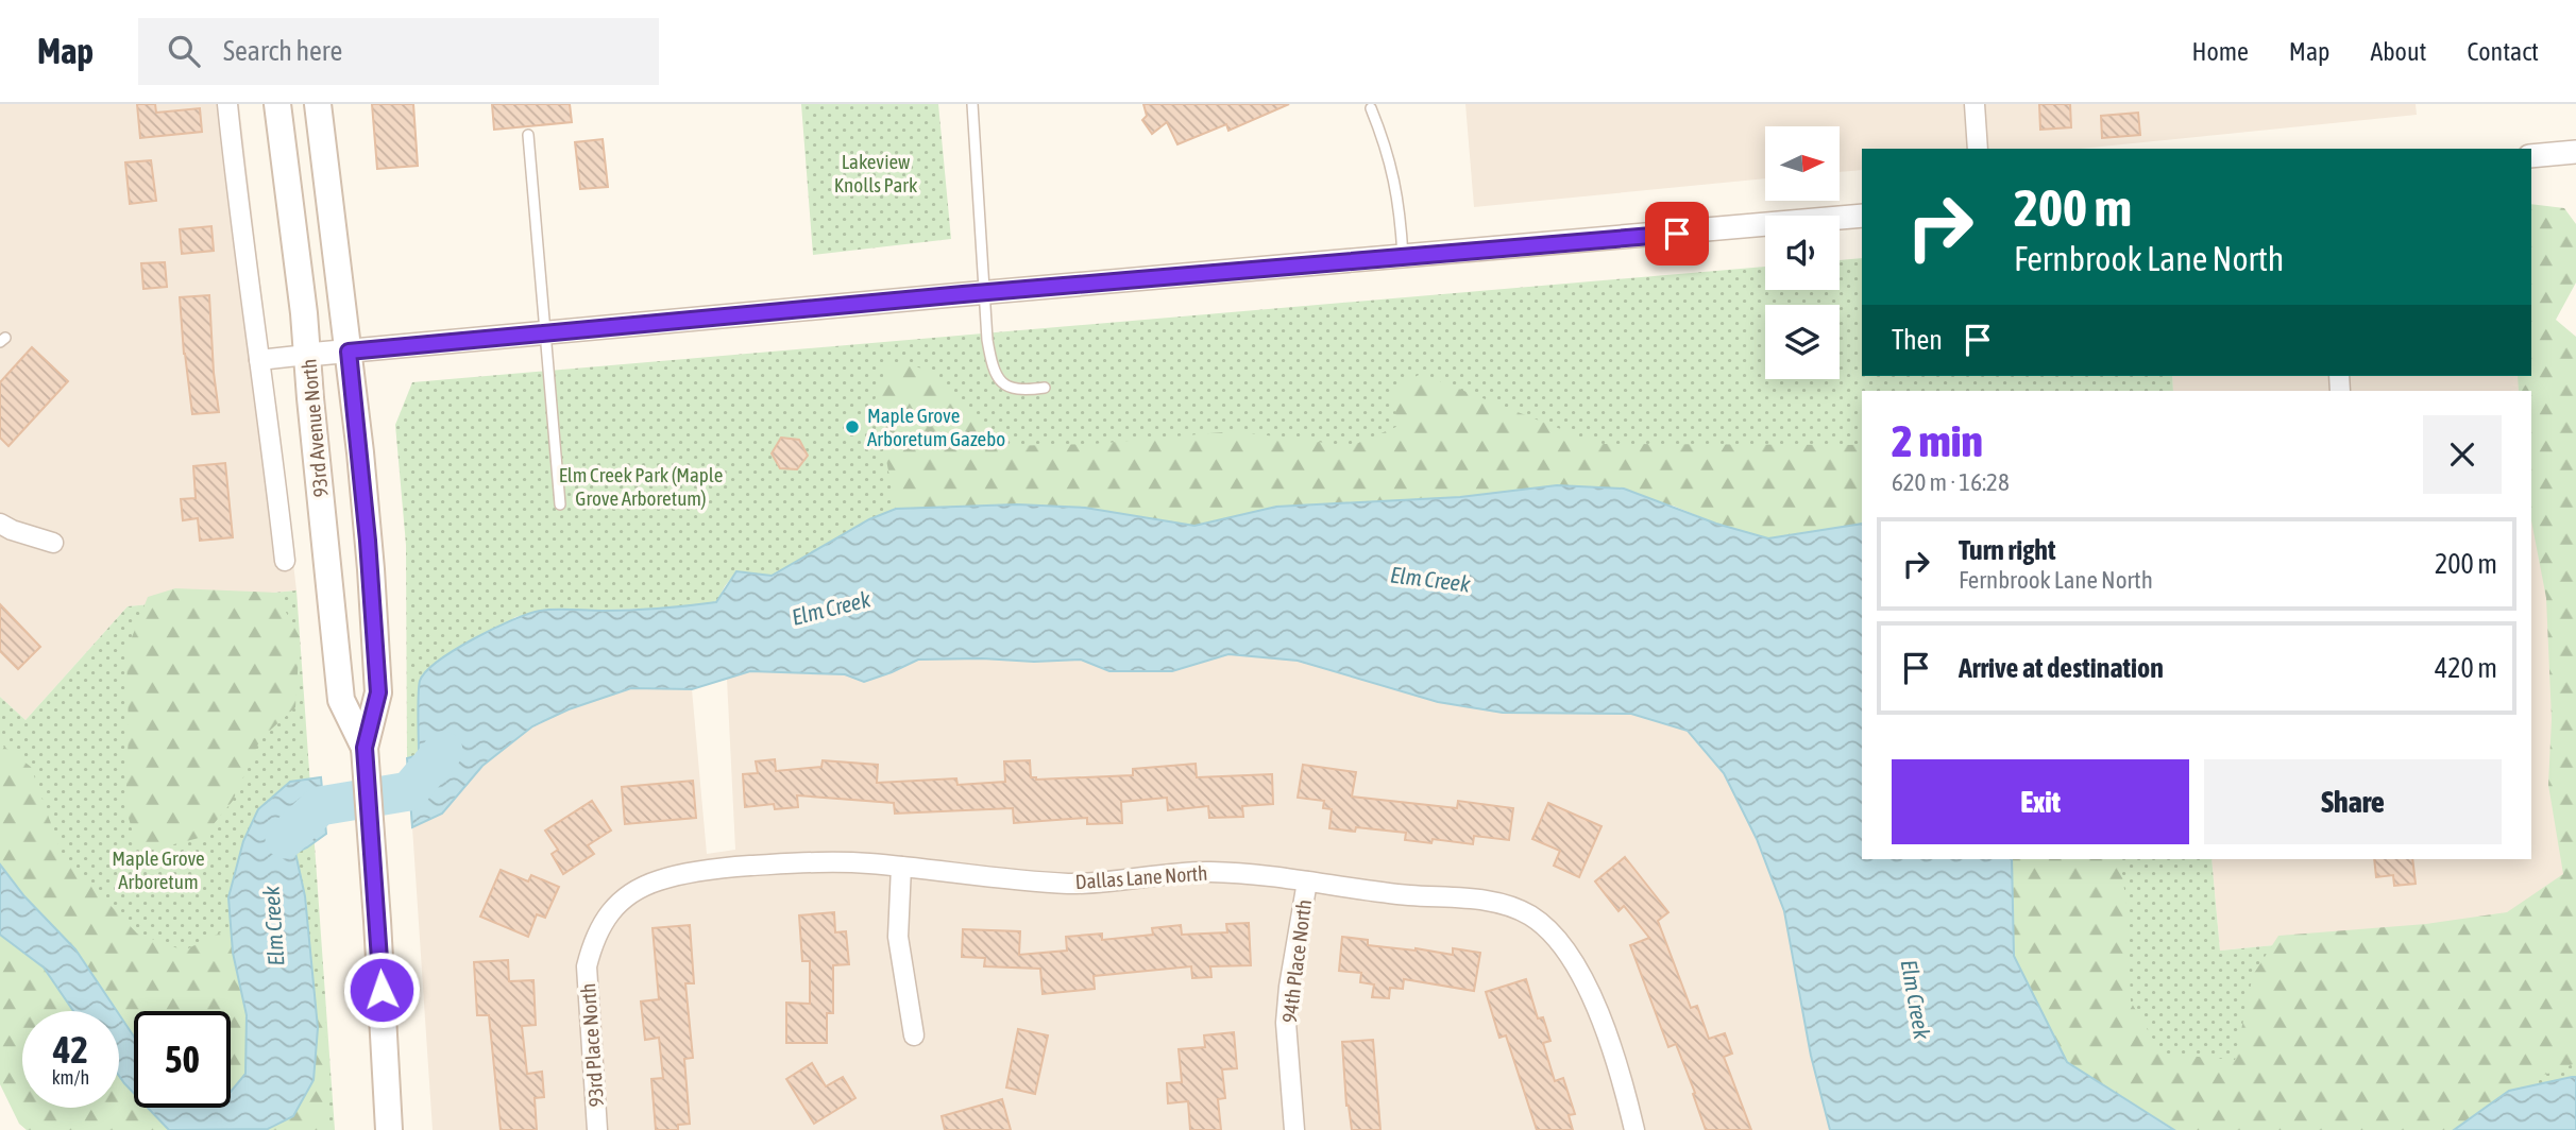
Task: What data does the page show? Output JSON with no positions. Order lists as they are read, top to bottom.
{
  "streets": {
    "main road": ["93rd Avenue North"],
    "street": ["Dallas Lane North", "94th Place North", "93rd Place North"]
  },
  "crossings": [
    ["Dallas Lane North", "94th Place North"],
    ["Dallas Lane North", "93rd Place North"]
  ],
  "water": ["Elm Creek"],
  "parks": ["Lakeview Knolls Park", "Elm Creek Park (Maple Grove Arboretum)", "Maple Grove Arboretum"],
  "places": ["Maple Grove Arboretum Gazebo"],
  "north": "right",
  "page": {
    "header": "Map",
    "search": "Search here",
    "nav": [
      "Home",
      "Map",
      "About",
      "Contact"
    ],
    "turn": ["200 m", "Fernbrook Lane North"],
    "then": "Then",
    "heading": ["2 min", "620 m · 16:28"],
    "list": [
      {
        "name": "Turn right",
        "note": "Fernbrook Lane North",
        "value": "200 m"
      },
      {
        "name": "Arrive at destination",
        "value": "420 m"
      }
    ],
    "buttons": ["Exit", "Share"],
    "speed": "42 km/h",
    "limit": "50"
  }
}
